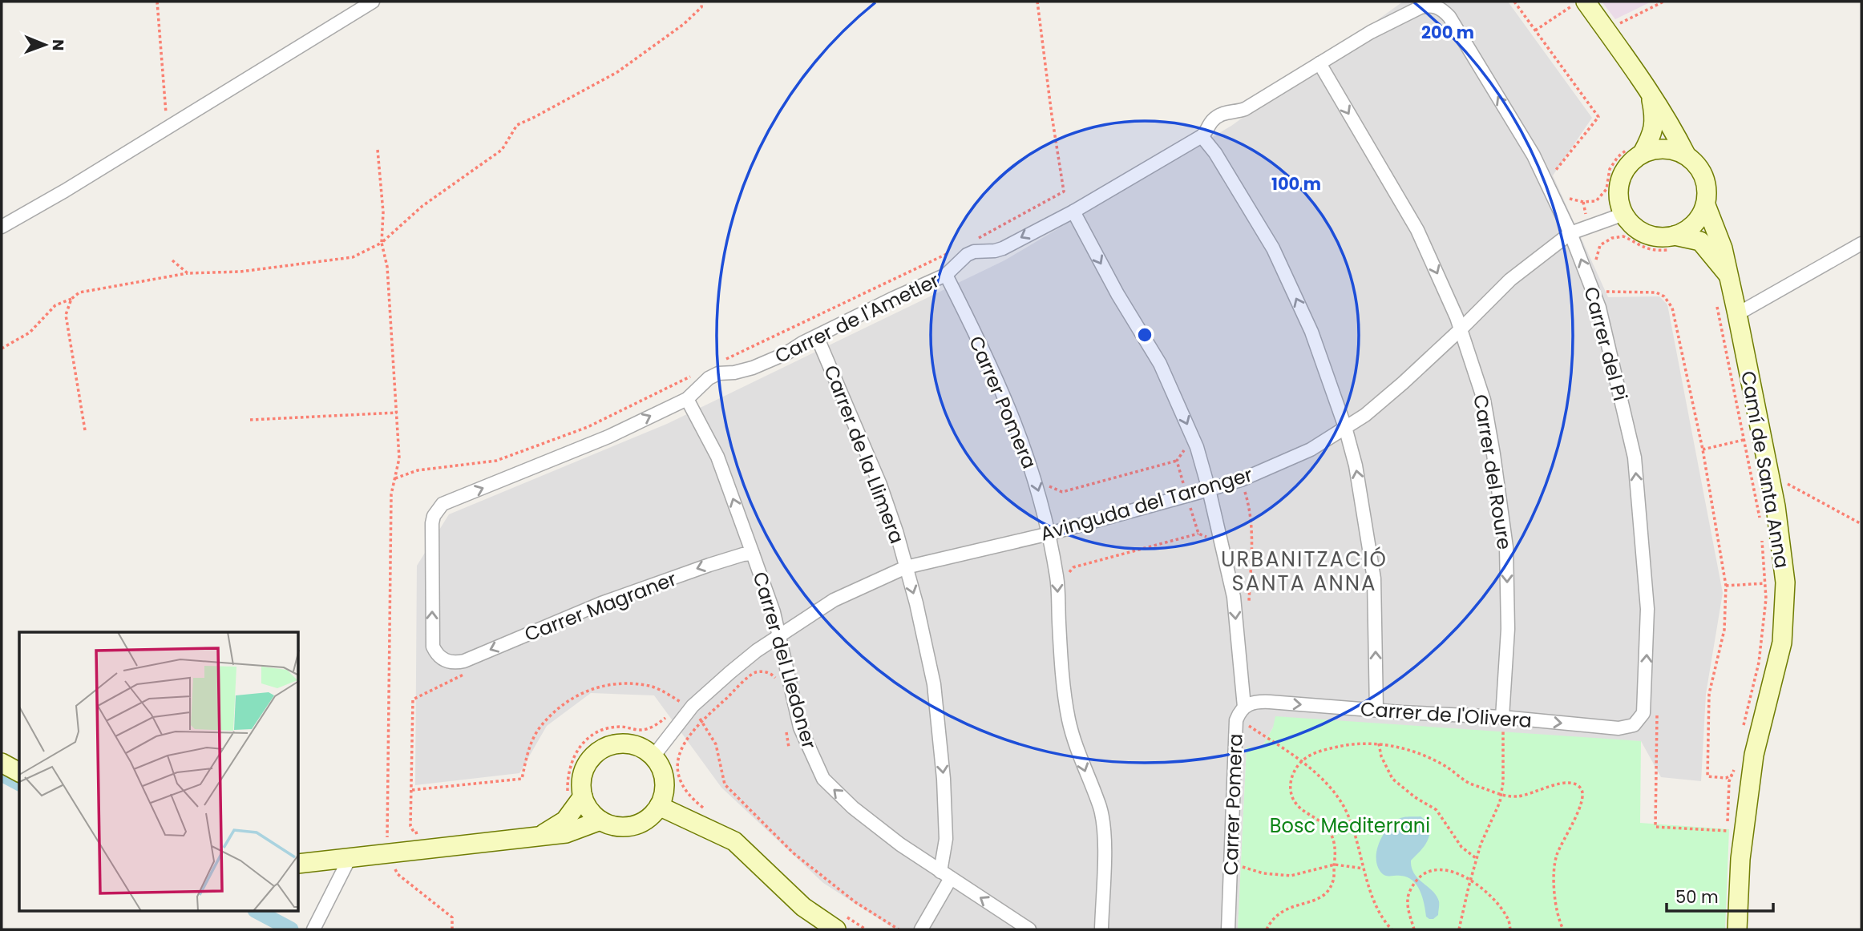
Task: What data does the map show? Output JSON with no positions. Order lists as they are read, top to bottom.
{
  "streets": {
    "street": [
      "Carrer de l'Ametler",
      "Carrer del Pi",
      "Carrer Pomera",
      "Carrer de la Llimera",
      "Camí de Santa Anna",
      "Carrer del Roure",
      "Avinguda del Taronger",
      "Carrer Magraner",
      "Carrer del Lledoner",
      "Carrer de l'Olivera"
    ]
  },
  "crossings": [
    ["Carrer de l'Ametler", "Carrer del Pi"],
    ["Carrer de l'Ametler", "Carrer Pomera"],
    ["Carrer de l'Ametler", "Carrer de la Llimera"],
    ["Carrer de l'Ametler", "Carrer del Roure"],
    ["Carrer de l'Ametler", "Carrer Magraner"],
    ["Carrer de l'Ametler", "Carrer del Lledoner"],
    ["Carrer del Pi", "Avinguda del Taronger"],
    ["Carrer del Pi", "Carrer de l'Olivera"],
    ["Carrer Pomera", "Avinguda del Taronger"],
    ["Carrer Pomera", "Carrer de l'Olivera"],
    ["Carrer de la Llimera", "Avinguda del Taronger"],
    ["Carrer de la Llimera", "Carrer del Lledoner"],
    ["Camí de Santa Anna", "Avinguda del Taronger"],
    ["Carrer del Roure", "Avinguda del Taronger"],
    ["Carrer del Roure", "Carrer de l'Olivera"],
    ["Avinguda del Taronger", "Carrer del Lledoner"],
    ["Carrer Magraner", "Carrer del Lledoner"]
  ],
  "one_way": [
    "Carrer del Pi",
    "Carrer Pomera",
    "Carrer de la Llimera",
    "Carrer del Roure",
    "Carrer Magraner",
    "Carrer del Lledoner",
    "Carrer de l'Olivera"
  ],
  "districts": ["URBANITZACIÓ SANTA ANNA"],
  "parks": ["Bosc Mediterrani"],
  "scale_bar": "50 m",
  "north": "right",
  "rings": ["200 m", "100 m"]
}
